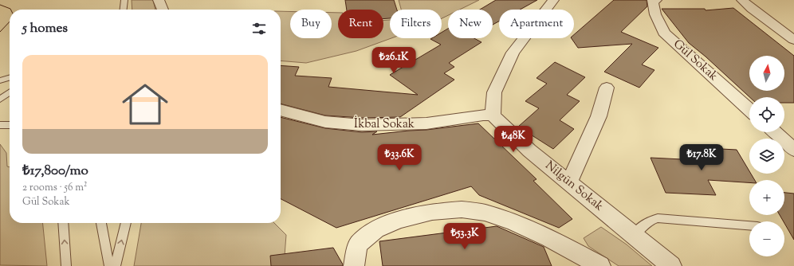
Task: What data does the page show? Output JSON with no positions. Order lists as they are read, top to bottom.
{
  "streets": {
    "street": ["Gül Sokak", "İkbal Sokak", "Nilgün Sokak"]
  },
  "crossings": [
    ["İkbal Sokak", "Nilgün Sokak"]
  ],
  "north": "top",
  "page": {
    "chip": [
      "Buy",
      "Rent",
      "Filters",
      "New",
      "Apartment"
    ],
    "heading": "5 homes",
    "price": [
      "₺26.1K",
      "₺48K",
      "₺33.6K",
      "₺17.8K",
      "₺53.3K"
    ],
    "list": [
      {
        "name": "₺17,800/mo",
        "note": "2 rooms · 56 m² · Gül Sokak"
      }
    ],
    "map_buttons": ["+", "−"]
  }
}
